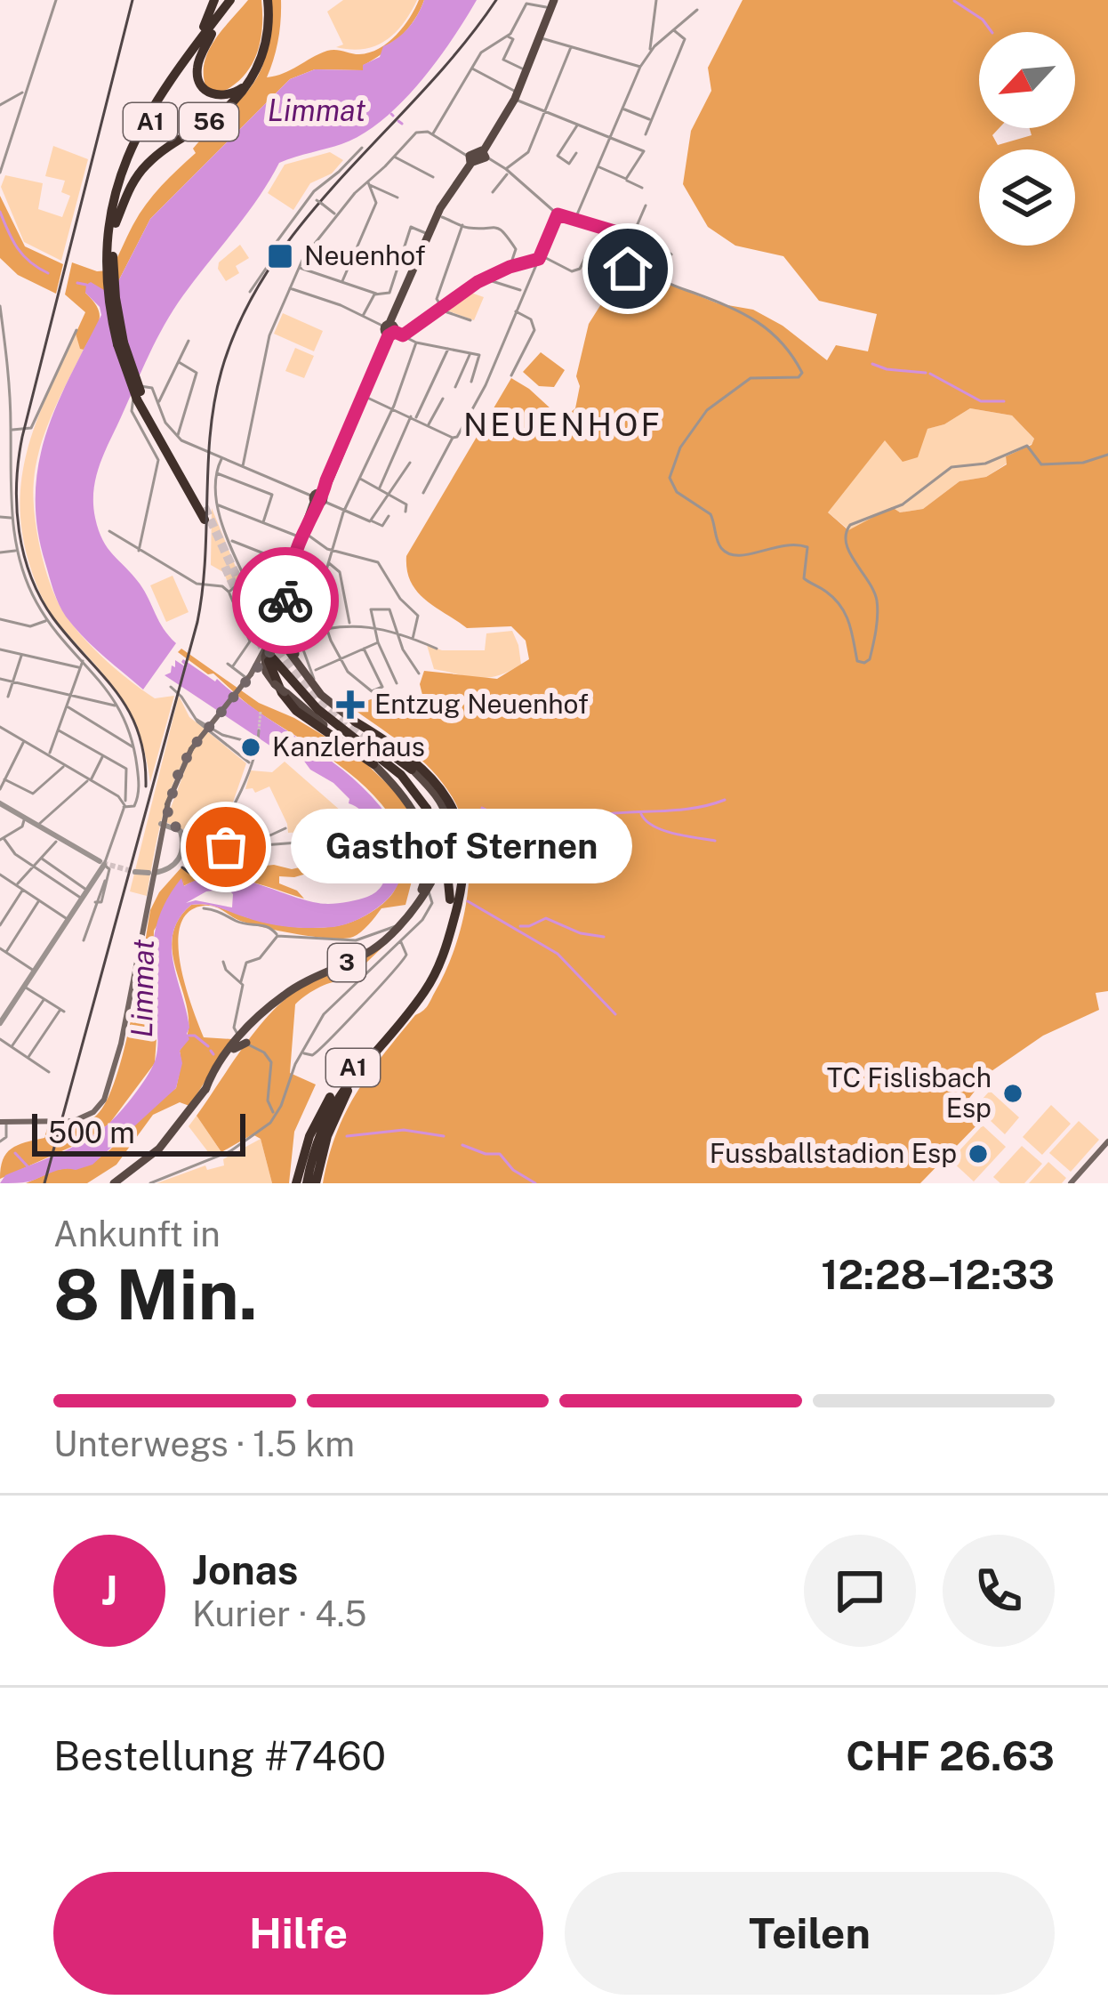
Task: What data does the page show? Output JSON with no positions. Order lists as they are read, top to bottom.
{
  "streets": {
    "highway": ["A1", "56"],
    "main road": ["3"]
  },
  "crossings": [
    ["A1", "56"]
  ],
  "districts": ["NEUENHOF"],
  "water": ["Limmat"],
  "places": {
    "transit": ["Neuenhof"],
    "health": ["Entzug Neuenhof"],
    "other": [
      "Kanzlerhaus",
      "Gasthof Sternen",
      "TC Fislisbach Esp",
      "Fussballstadion Esp"
    ]
  },
  "scale_bar": "500 m",
  "north": "bottom left",
  "page": {
    "bubble": "Gasthof Sternen",
    "scale": "500 m",
    "heading": ["8 Min.", "Ankunft in", "12:28–12:33"],
    "panel": [
      "Jonas",
      "Kurier · 4.5",
      "Bestellung #7460",
      "CHF 26.63"
    ],
    "bar": "Unterwegs · 1.5 km",
    "round": "J",
    "buttons": ["Hilfe", "Teilen"]
  }
}
